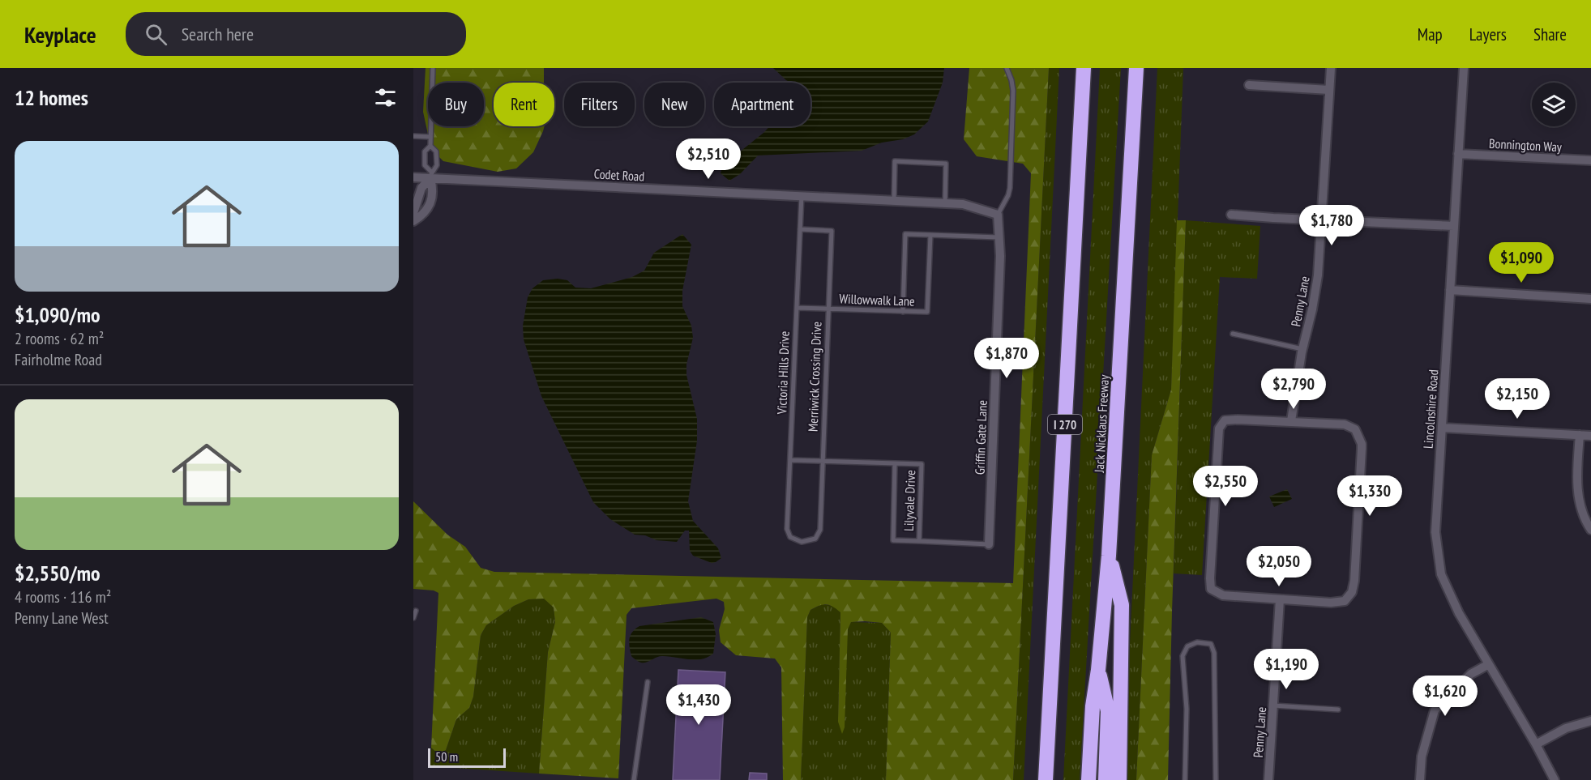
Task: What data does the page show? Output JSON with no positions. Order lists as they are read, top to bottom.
{
  "streets": {
    "highway": ["Jack Nicklaus Freeway", "I 270"],
    "street": [
      "Bonnington Way",
      "Codet Road",
      "Penny Lane",
      "Lincolnshire Road",
      "Griffin Gate Lane"
    ],
    "lane": [
      "Willowwalk Lane",
      "Victoria Hills Drive",
      "Merriwick Crossing Drive",
      "Lilyvale Drive"
    ]
  },
  "crossings": [
    ["Bonnington Way", "Lincolnshire Road"],
    ["Codet Road", "Victoria Hills Drive"],
    ["Codet Road", "Griffin Gate Lane"],
    ["Willowwalk Lane", "Victoria Hills Drive"],
    ["Willowwalk Lane", "Merriwick Crossing Drive"],
    ["Victoria Hills Drive", "Merriwick Crossing Drive"],
    ["Victoria Hills Drive", "Lilyvale Drive"],
    ["Merriwick Crossing Drive", "Lilyvale Drive"],
    ["Griffin Gate Lane", "Lilyvale Drive"]
  ],
  "scale_bar": "50 m",
  "page": {
    "header": "Keyplace",
    "search": "Search here",
    "nav": ["Map", "Layers", "Share"],
    "heading": "12 homes",
    "chip": [
      "Buy",
      "Rent",
      "Filters",
      "New",
      "Apartment"
    ],
    "list": [
      {
        "name": "$1,090/mo",
        "note": "2 rooms · 62 m² · Fairholme Road"
      },
      {
        "name": "$2,550/mo",
        "note": "4 rooms · 116 m² · Penny Lane West"
      }
    ],
    "price": [
      "$2,510",
      "$1,780",
      "$1,090",
      "$1,870",
      "$2,790",
      "$2,150",
      "$2,550",
      "$1,330",
      "$2,050",
      "$1,190",
      "$1,620",
      "$1,430"
    ],
    "scale": "50 m"
  }
}
